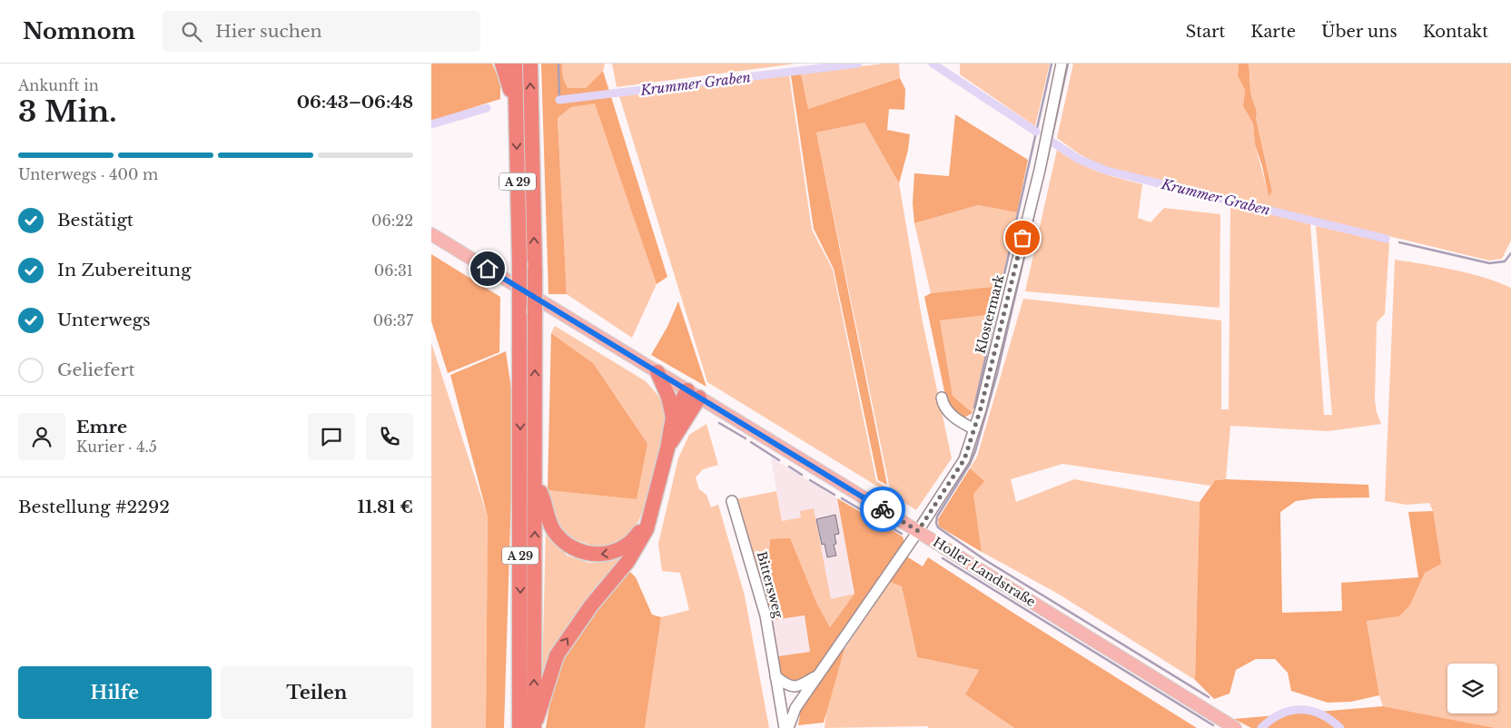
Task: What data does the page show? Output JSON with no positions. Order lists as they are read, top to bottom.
{
  "streets": {
    "highway": ["A 29"],
    "main road": ["Holler Landstraße"],
    "street": ["Klostermark", "Bittersweg"]
  },
  "crossings": [
    ["Klostermark", "Holler Landstraße"],
    ["Klostermark", "Bittersweg"],
    ["Holler Landstraße", "Bittersweg"]
  ],
  "water": ["Krummer Graben"],
  "page": {
    "header": "Nomnom",
    "search": "Hier suchen",
    "nav": [
      "Start",
      "Karte",
      "Über uns",
      "Kontakt"
    ],
    "heading": ["3 Min.", "Ankunft in", "06:43–06:48"],
    "panel": [
      "Emre",
      "Kurier · 4.5",
      "Bestellung #2292",
      "11.81 €"
    ],
    "bar": "Unterwegs · 400 m",
    "list": [
      ["Bestätigt", "06:22"],
      ["In Zubereitung", "06:31"],
      ["Unterwegs", "06:37"],
      "Geliefert"
    ],
    "buttons": ["Hilfe", "Teilen"]
  }
}
